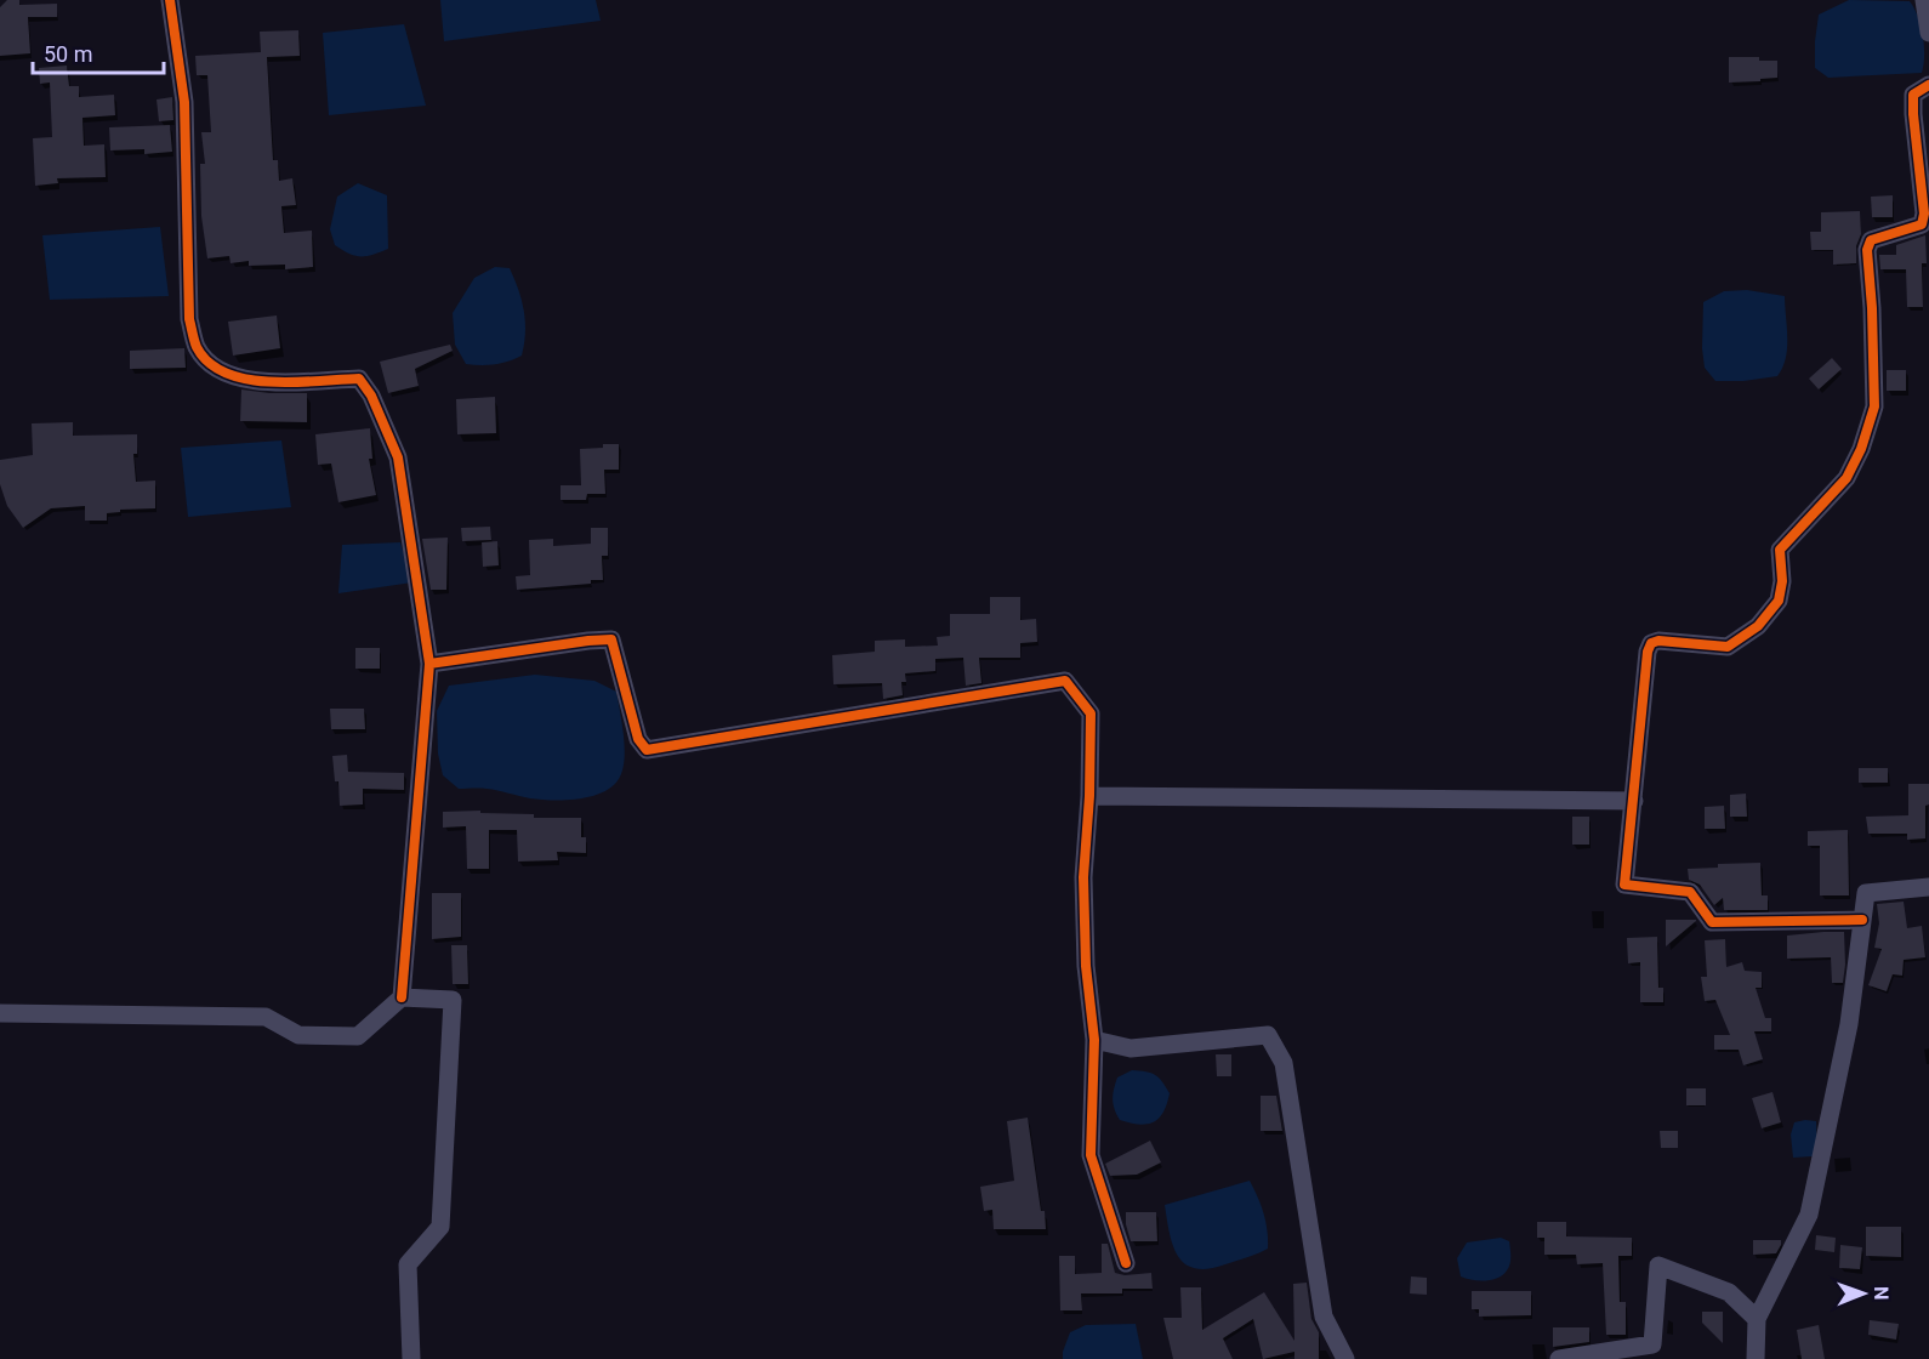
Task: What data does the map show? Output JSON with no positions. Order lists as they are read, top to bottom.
{
  "scale_bar": "50 m",
  "north": "right"
}
